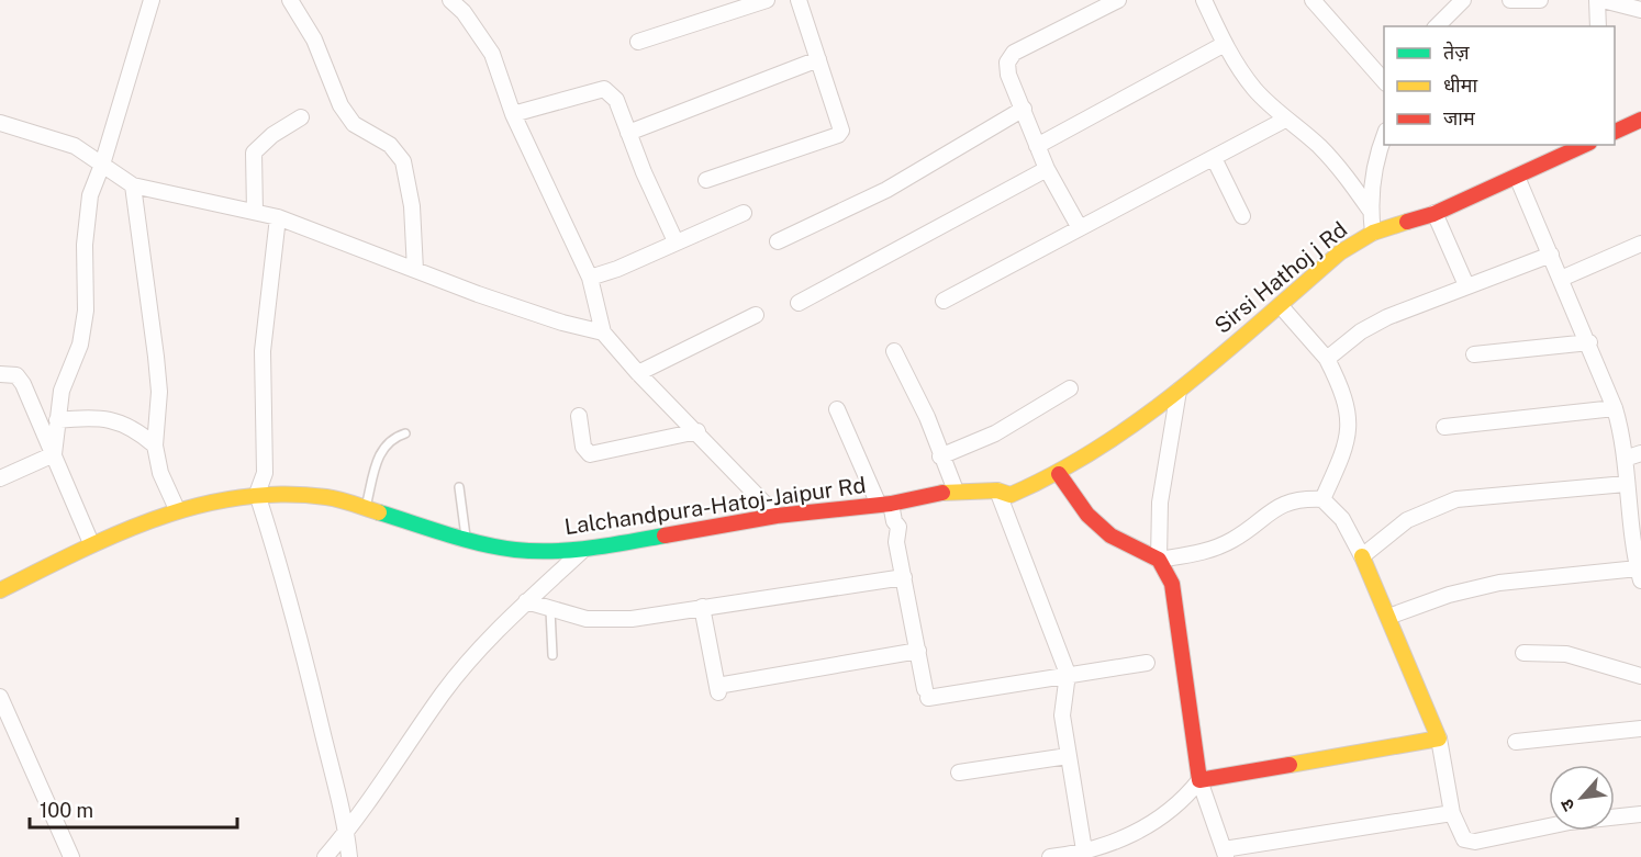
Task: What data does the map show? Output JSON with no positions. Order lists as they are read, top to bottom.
{
  "streets": {
    "street": ["Sirsi Hathoj j Rd", "Lalchandpura-Hatoj-Jaipur Rd"]
  },
  "crossings": [
    ["Sirsi Hathoj j Rd", "Lalchandpura-Hatoj-Jaipur Rd"]
  ],
  "legend": ["तेज़", "धीमा", "जाम"],
  "scale_bar": "100 m",
  "north": "bottom left"
}
